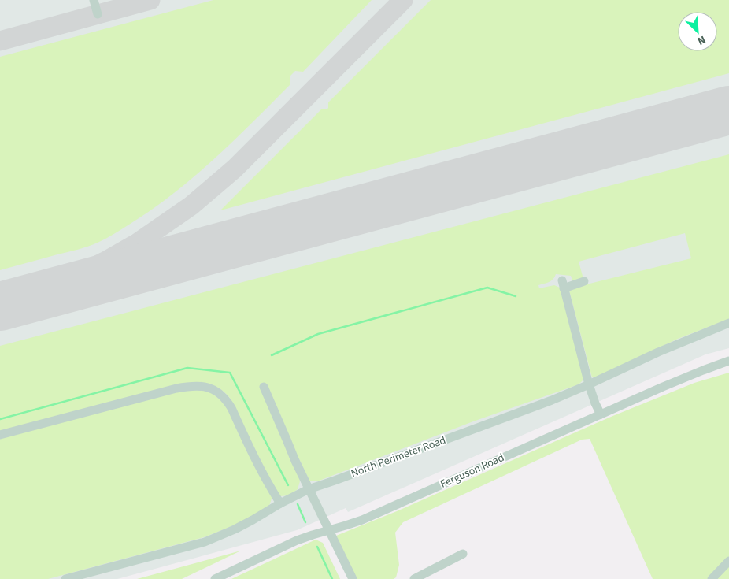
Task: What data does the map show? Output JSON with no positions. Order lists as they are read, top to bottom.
{
  "streets": {
    "street": ["North Perimeter Road", "Ferguson Road"]
  },
  "north": "bottom right"
}
